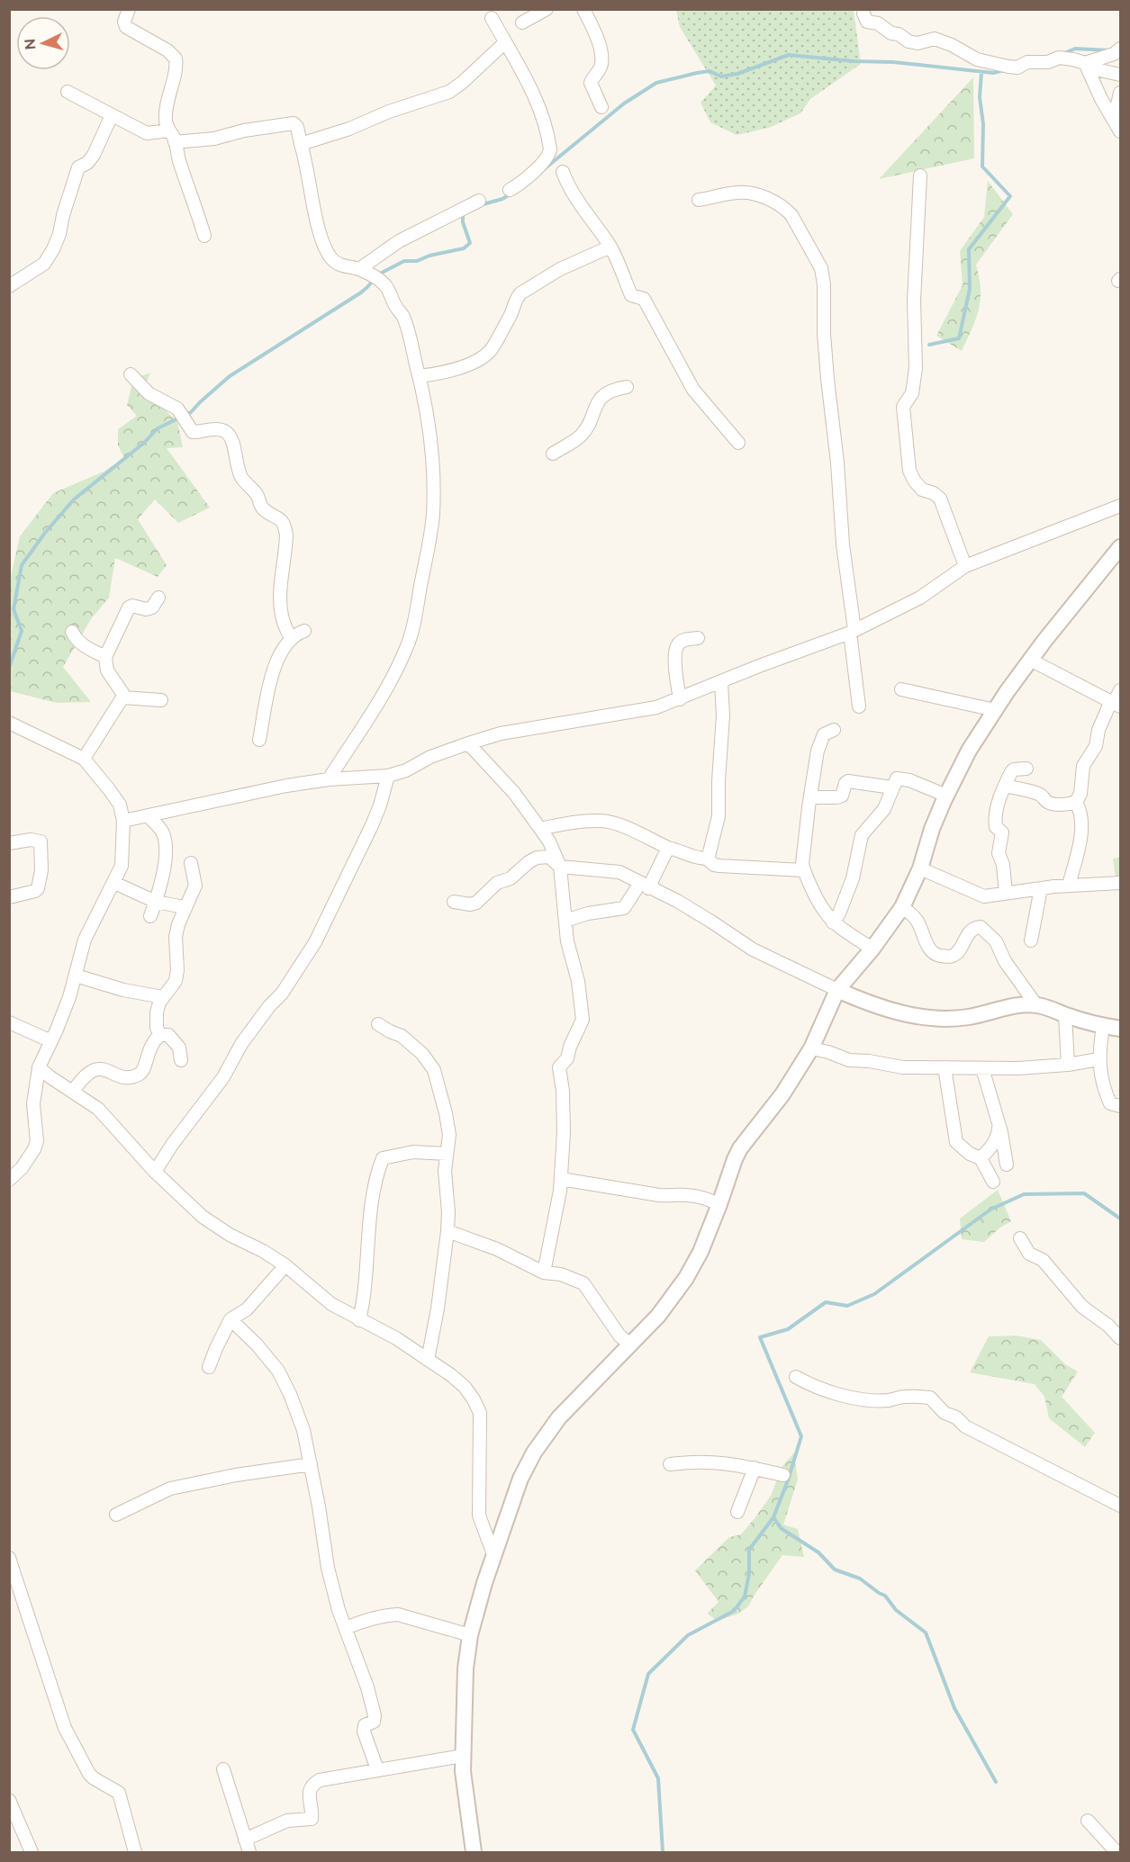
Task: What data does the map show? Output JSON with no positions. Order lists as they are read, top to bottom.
{
  "north": "left"
}
